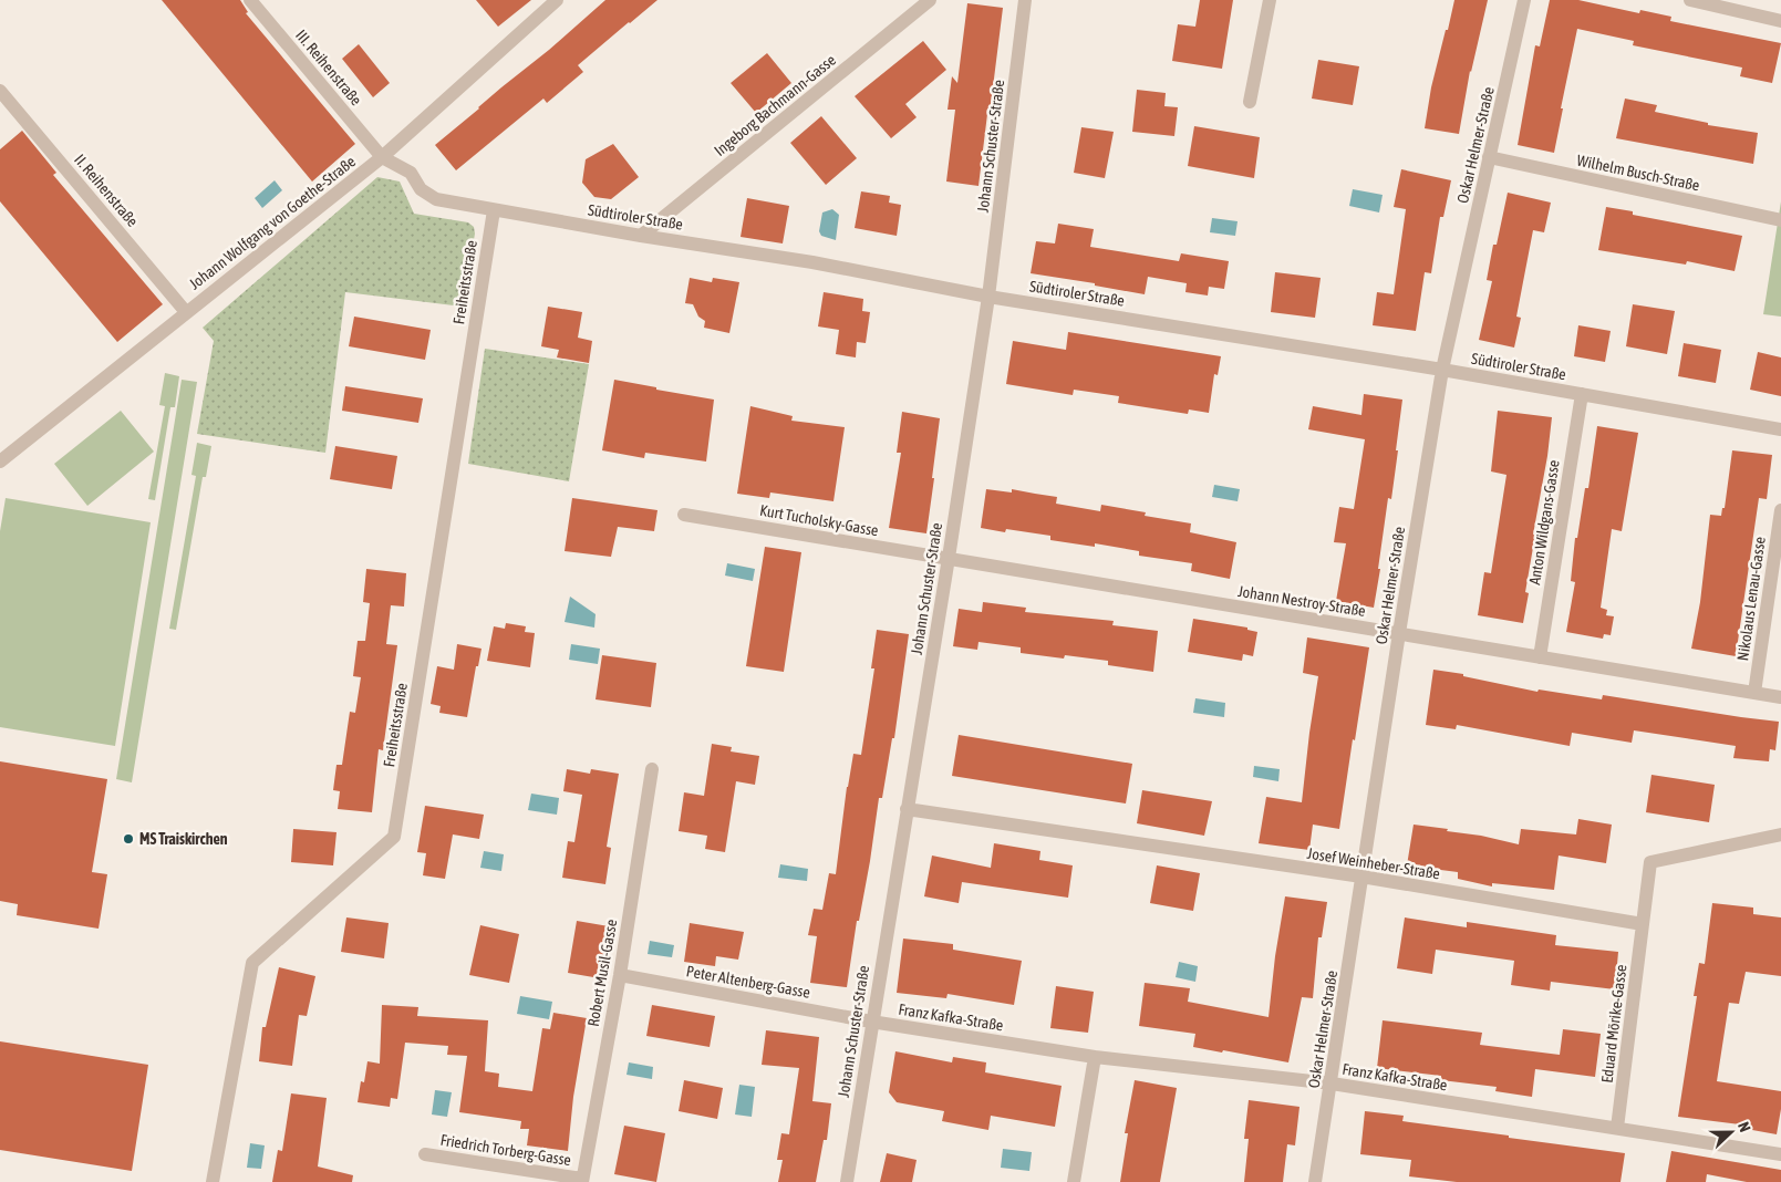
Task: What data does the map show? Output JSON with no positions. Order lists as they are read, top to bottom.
{
  "streets": {
    "street": [
      "III. Reihenstraße",
      "Ingeborg Bachmann-Gasse",
      "Oskar Helmer-Straße",
      "Johann Schuster-Straße",
      "Wilhelm Busch-Straße",
      "II. Reihenstraße",
      "Südtiroler Straße",
      "Johann Wolfgang von Goethe-Straße",
      "Freiheitsstraße",
      "Kurt Tucholsky-Gasse",
      "Anton Wildgans-Gasse",
      "Nikolaus Lenau-Gasse",
      "Johann Nestroy-Straße",
      "Josef Weinheber-Straße",
      "Robert Musil-Gasse",
      "Peter Altenberg-Gasse",
      "Franz Kafka-Straße",
      "Eduard Mörike-Gasse",
      "Friedrich Torberg-Gasse"
    ]
  },
  "crossings": [
    ["III. Reihenstraße", "Südtiroler Straße"],
    ["III. Reihenstraße", "Johann Wolfgang von Goethe-Straße"],
    ["Ingeborg Bachmann-Gasse", "Südtiroler Straße"],
    ["Oskar Helmer-Straße", "Wilhelm Busch-Straße"],
    ["Oskar Helmer-Straße", "Südtiroler Straße"],
    ["Oskar Helmer-Straße", "Johann Nestroy-Straße"],
    ["Oskar Helmer-Straße", "Josef Weinheber-Straße"],
    ["Oskar Helmer-Straße", "Franz Kafka-Straße"],
    ["Johann Schuster-Straße", "Südtiroler Straße"],
    ["Johann Schuster-Straße", "Kurt Tucholsky-Gasse"],
    ["Johann Schuster-Straße", "Johann Nestroy-Straße"],
    ["Johann Schuster-Straße", "Josef Weinheber-Straße"],
    ["Johann Schuster-Straße", "Peter Altenberg-Gasse"],
    ["Johann Schuster-Straße", "Franz Kafka-Straße"],
    ["II. Reihenstraße", "Johann Wolfgang von Goethe-Straße"],
    ["Südtiroler Straße", "Johann Wolfgang von Goethe-Straße"],
    ["Südtiroler Straße", "Freiheitsstraße"],
    ["Südtiroler Straße", "Anton Wildgans-Gasse"],
    ["Kurt Tucholsky-Gasse", "Johann Nestroy-Straße"],
    ["Anton Wildgans-Gasse", "Johann Nestroy-Straße"],
    ["Nikolaus Lenau-Gasse", "Johann Nestroy-Straße"],
    ["Josef Weinheber-Straße", "Eduard Mörike-Gasse"],
    ["Robert Musil-Gasse", "Peter Altenberg-Gasse"],
    ["Robert Musil-Gasse", "Friedrich Torberg-Gasse"],
    ["Peter Altenberg-Gasse", "Franz Kafka-Straße"],
    ["Franz Kafka-Straße", "Eduard Mörike-Gasse"]
  ],
  "places": ["MS Traiskirchen"],
  "north": "right"
}
